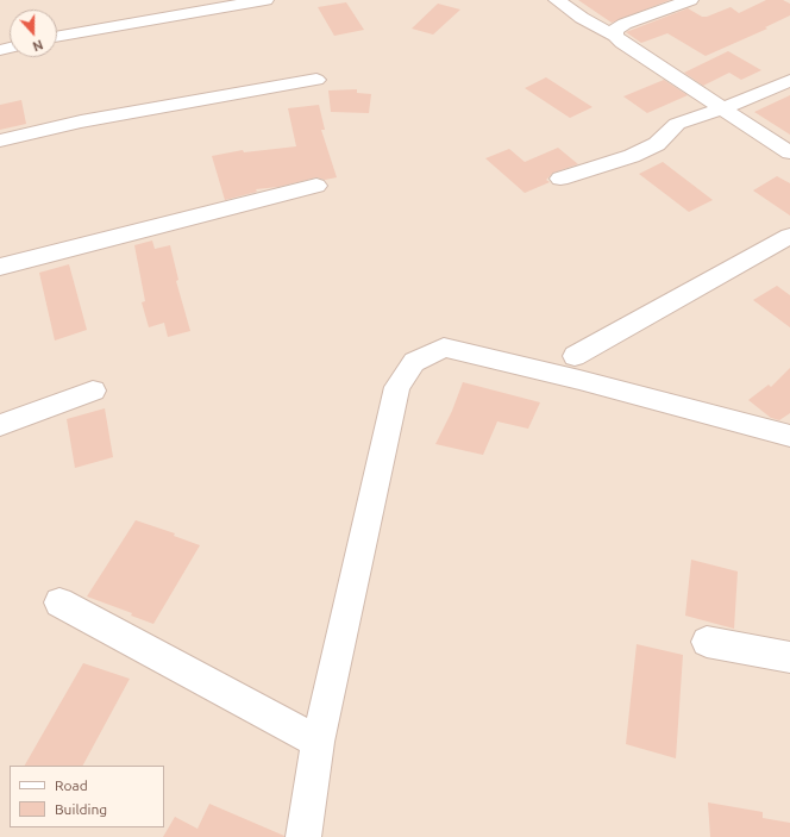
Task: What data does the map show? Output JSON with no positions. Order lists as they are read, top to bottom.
{
  "legend": ["Road", "Building"],
  "north": "bottom"
}
